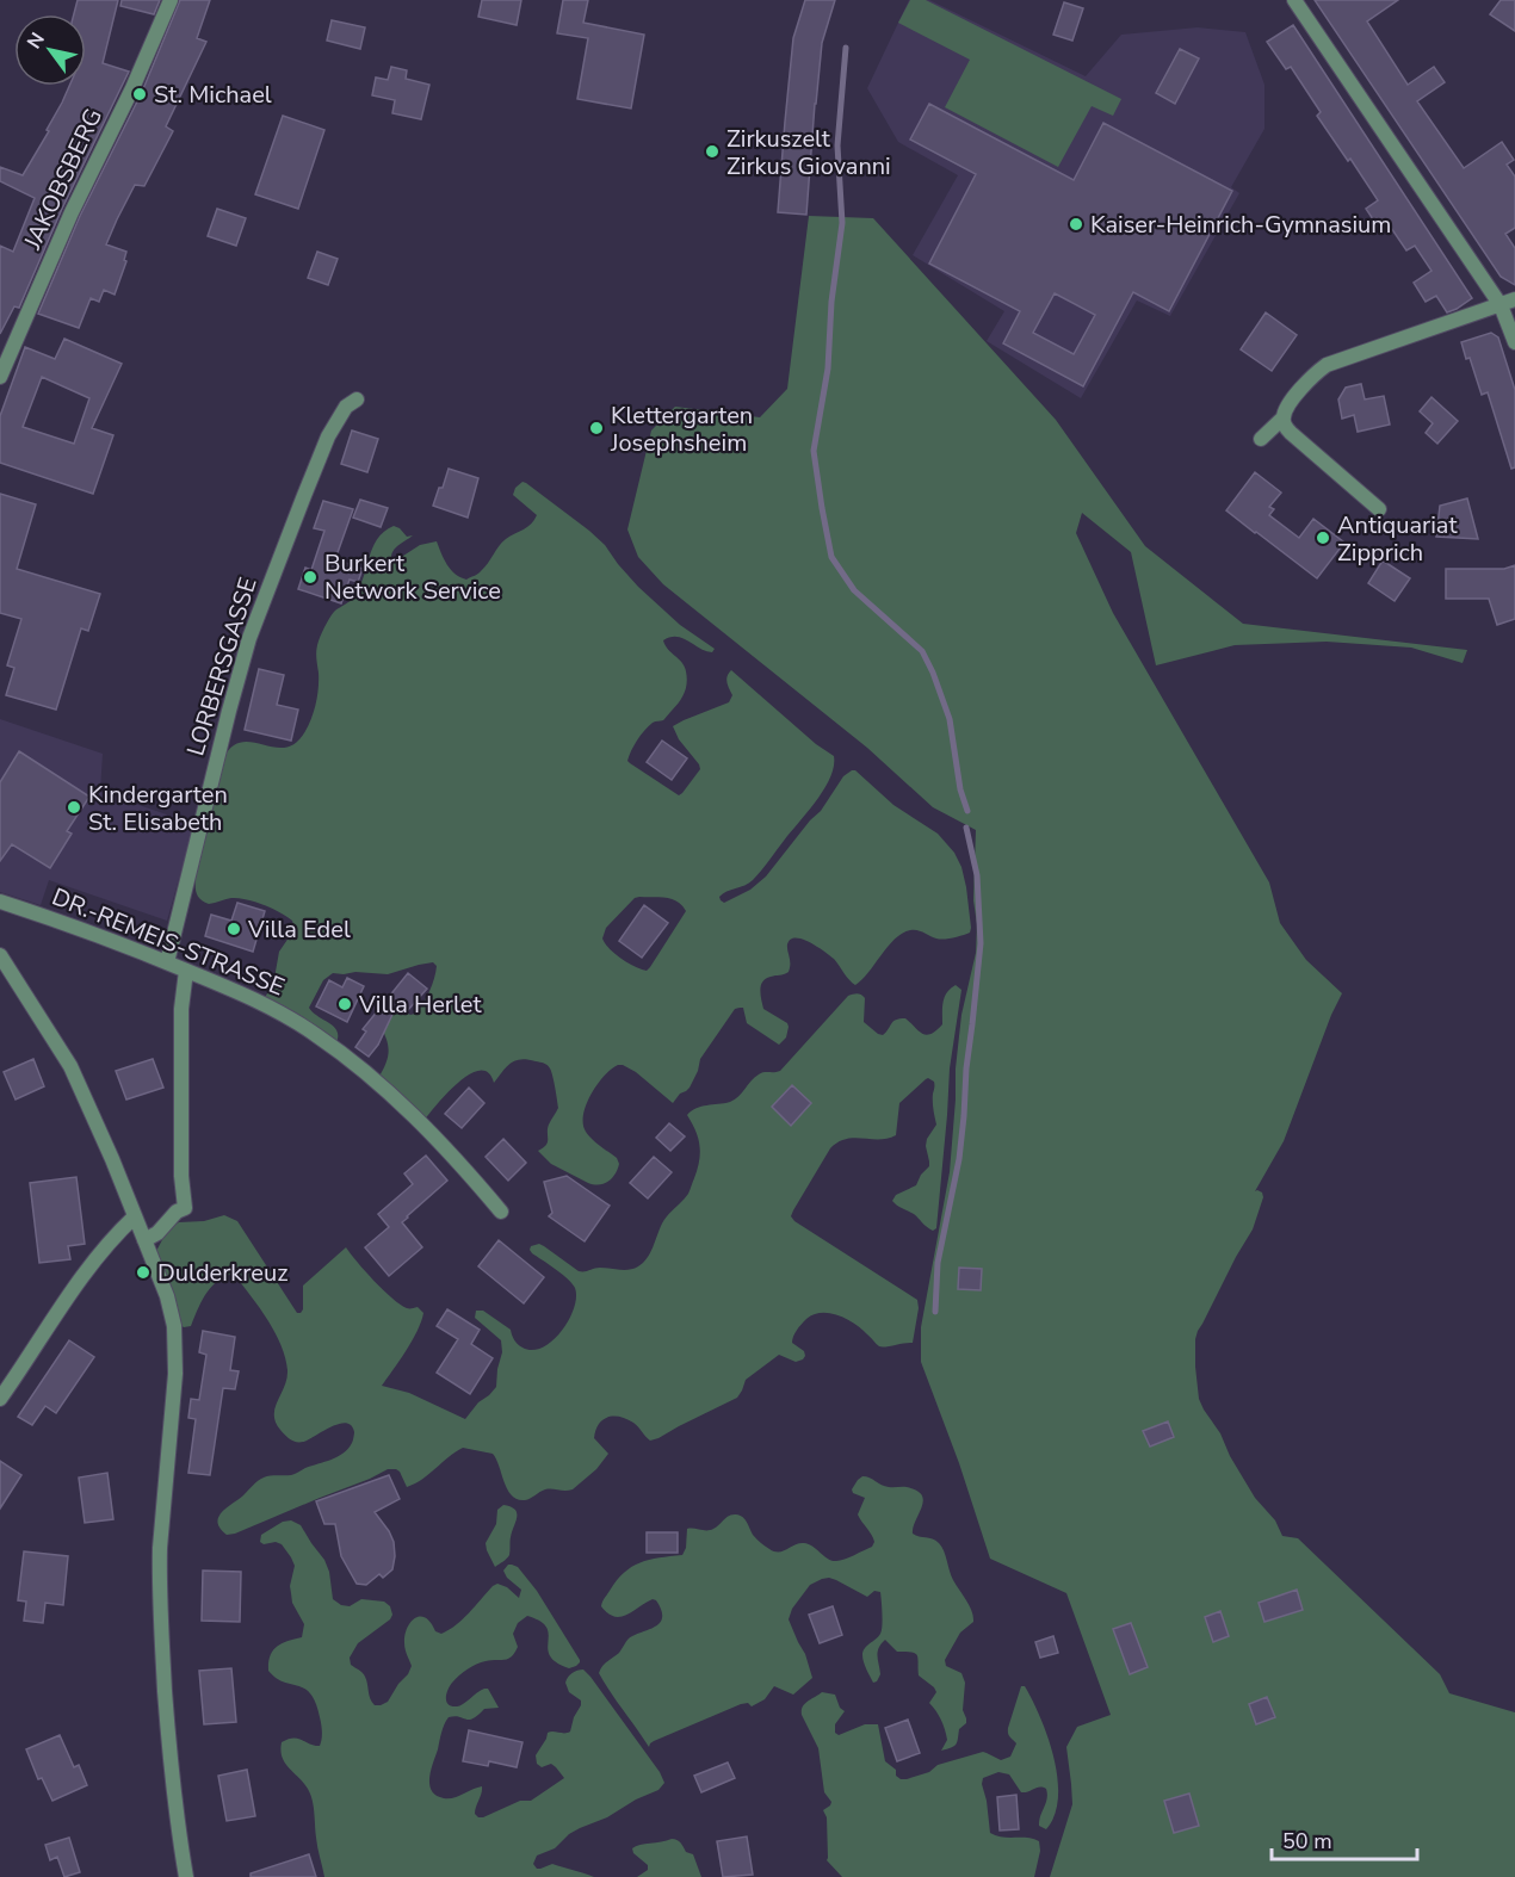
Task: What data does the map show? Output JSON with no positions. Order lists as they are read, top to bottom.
{
  "streets": {
    "street": ["JAKOBSBERG", "LORBERSGASSE", "DR.-REMEIS-STRASSE"]
  },
  "crossings": [
    ["LORBERSGASSE", "DR.-REMEIS-STRASSE"]
  ],
  "places": [
    "St. Michael",
    "Zirkuszelt Zirkus Giovanni",
    "Kaiser-Heinrich-Gymnasium",
    "Klettergarten Josephsheim",
    "Antiquariat Zipprich",
    "Burkert Network Service",
    "Kindergarten St. Elisabeth",
    "Villa Edel",
    "Villa Herlet",
    "Dulderkreuz"
  ],
  "scale_bar": "50 m",
  "north": "top left"
}
